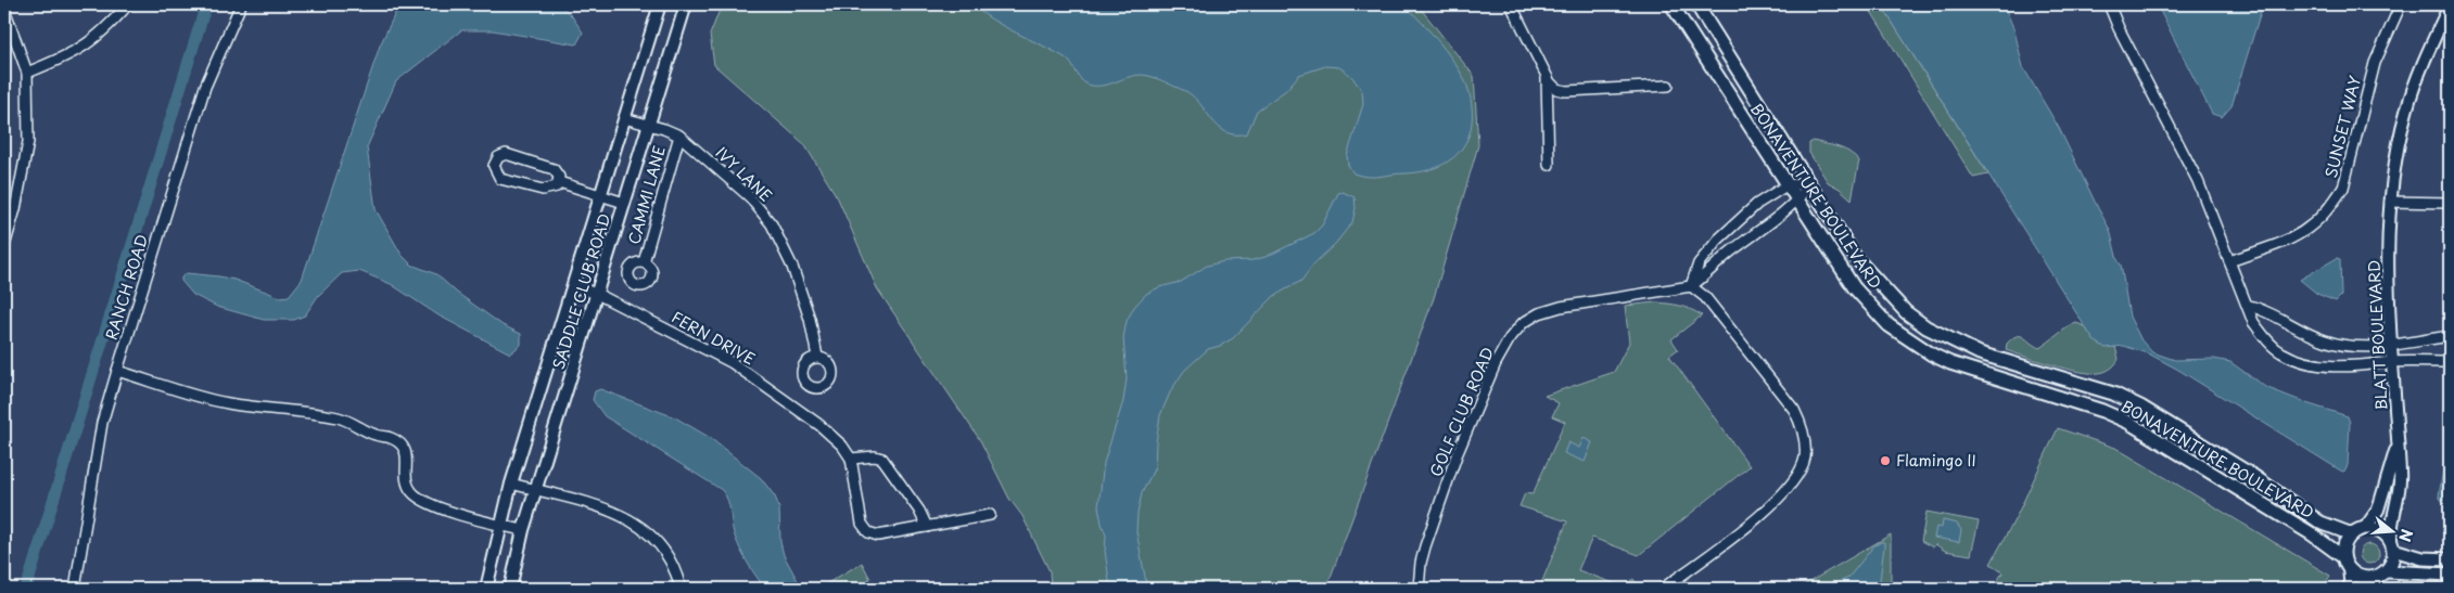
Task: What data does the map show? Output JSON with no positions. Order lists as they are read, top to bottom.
{
  "streets": {
    "main road": ["BONAVENTURE BOULEVARD"],
    "street": [
      "SUNSET WAY",
      "IVY LANE",
      "CAMMI LANE",
      "RANCH ROAD",
      "SADDLE CLUB ROAD",
      "BLATT BOULEVARD",
      "FERN DRIVE",
      "GOLF CLUB ROAD"
    ]
  },
  "crossings": [
    ["IVY LANE", "CAMMI LANE"],
    ["IVY LANE", "SADDLE CLUB ROAD"],
    ["BONAVENTURE BOULEVARD", "BLATT BOULEVARD"],
    ["BONAVENTURE BOULEVARD", "GOLF CLUB ROAD"],
    ["SADDLE CLUB ROAD", "FERN DRIVE"]
  ],
  "places": ["Flamingo II"],
  "north": "right"
}
